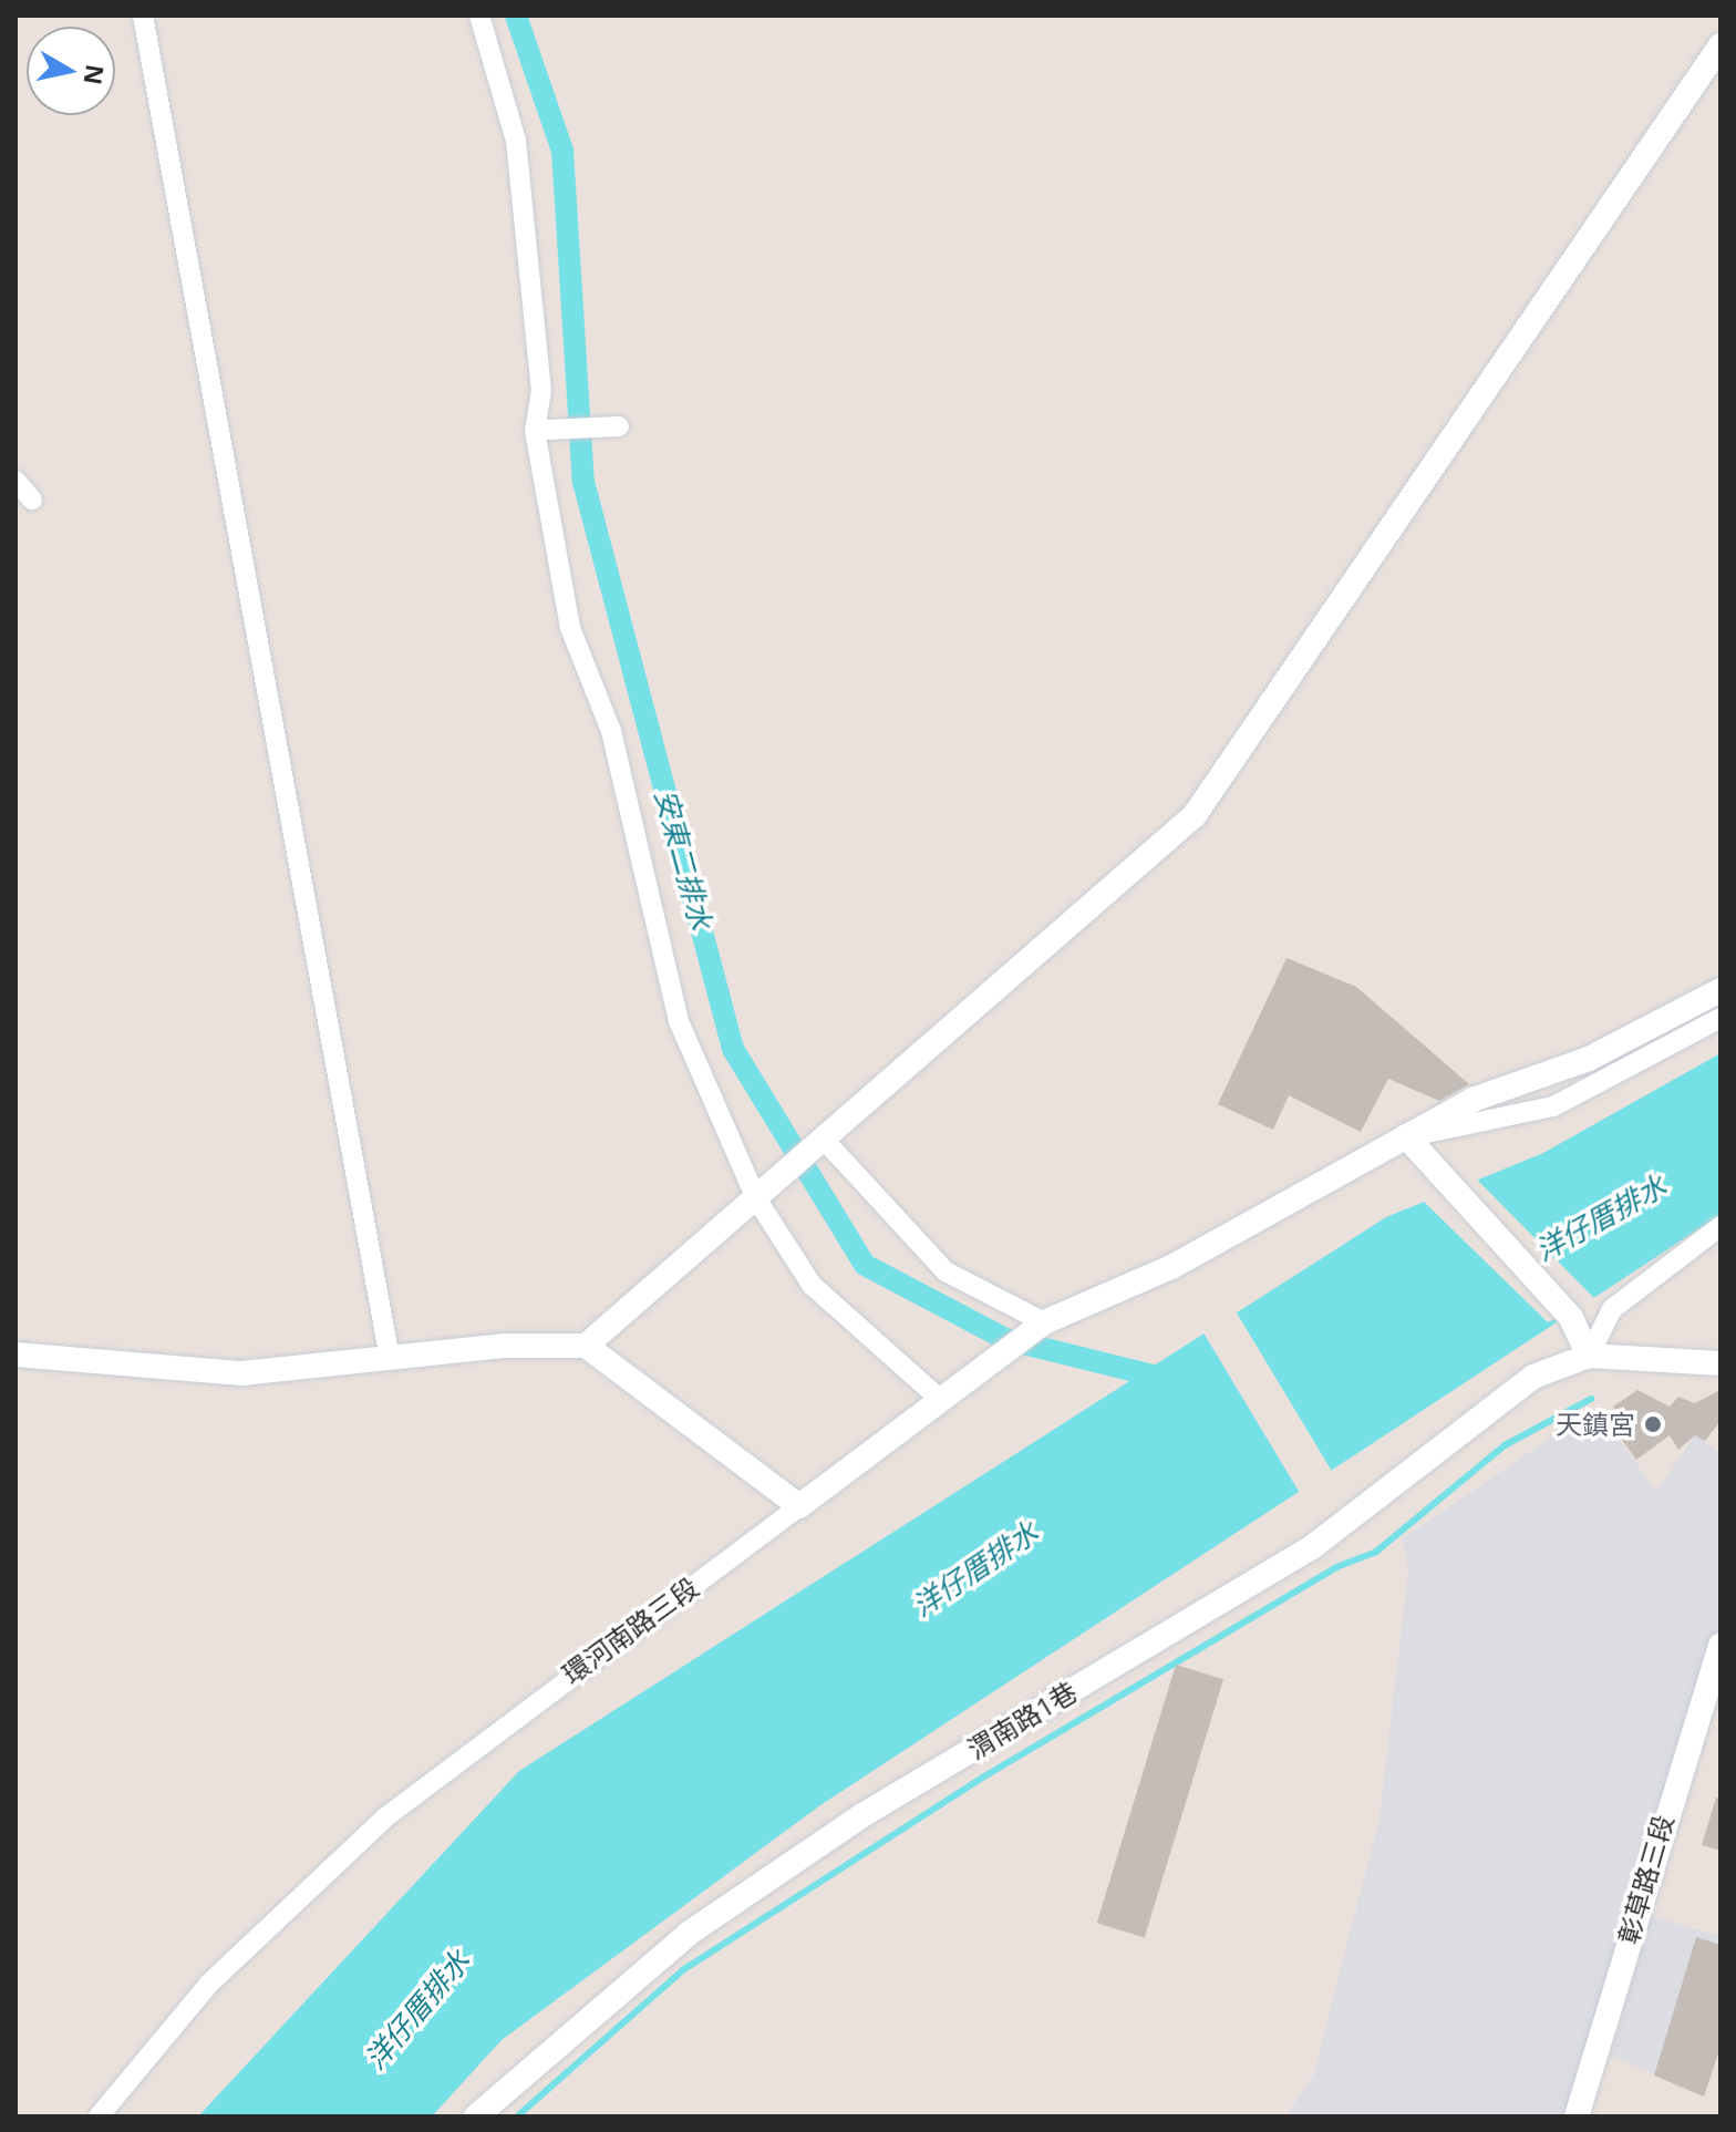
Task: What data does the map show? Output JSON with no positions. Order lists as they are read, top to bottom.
{
  "streets": {
    "street": ["環河南路三段", "渭南路1巷", "彰草路三段"]
  },
  "water": ["安東二排水", "洋仔厝排水"],
  "places": ["天鎮宮"],
  "north": "right"
}
